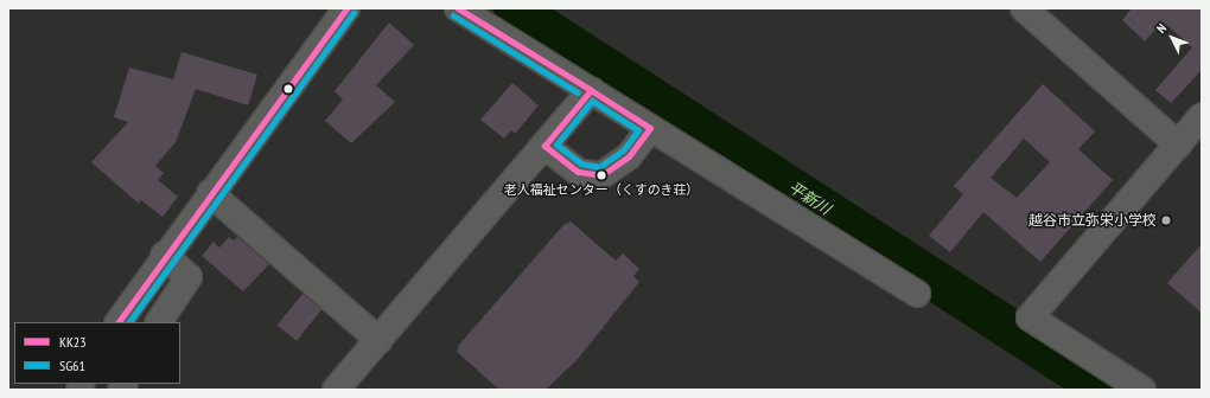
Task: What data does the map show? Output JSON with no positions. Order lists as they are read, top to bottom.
{
  "water": ["平新川"],
  "places": ["老人福祉センター（くすのき荘）", "越谷市立弥栄小学校"],
  "lines": ["transit line KK23", "transit line SG61"],
  "legend": ["KK23", "SG61"],
  "north": "top left"
}
